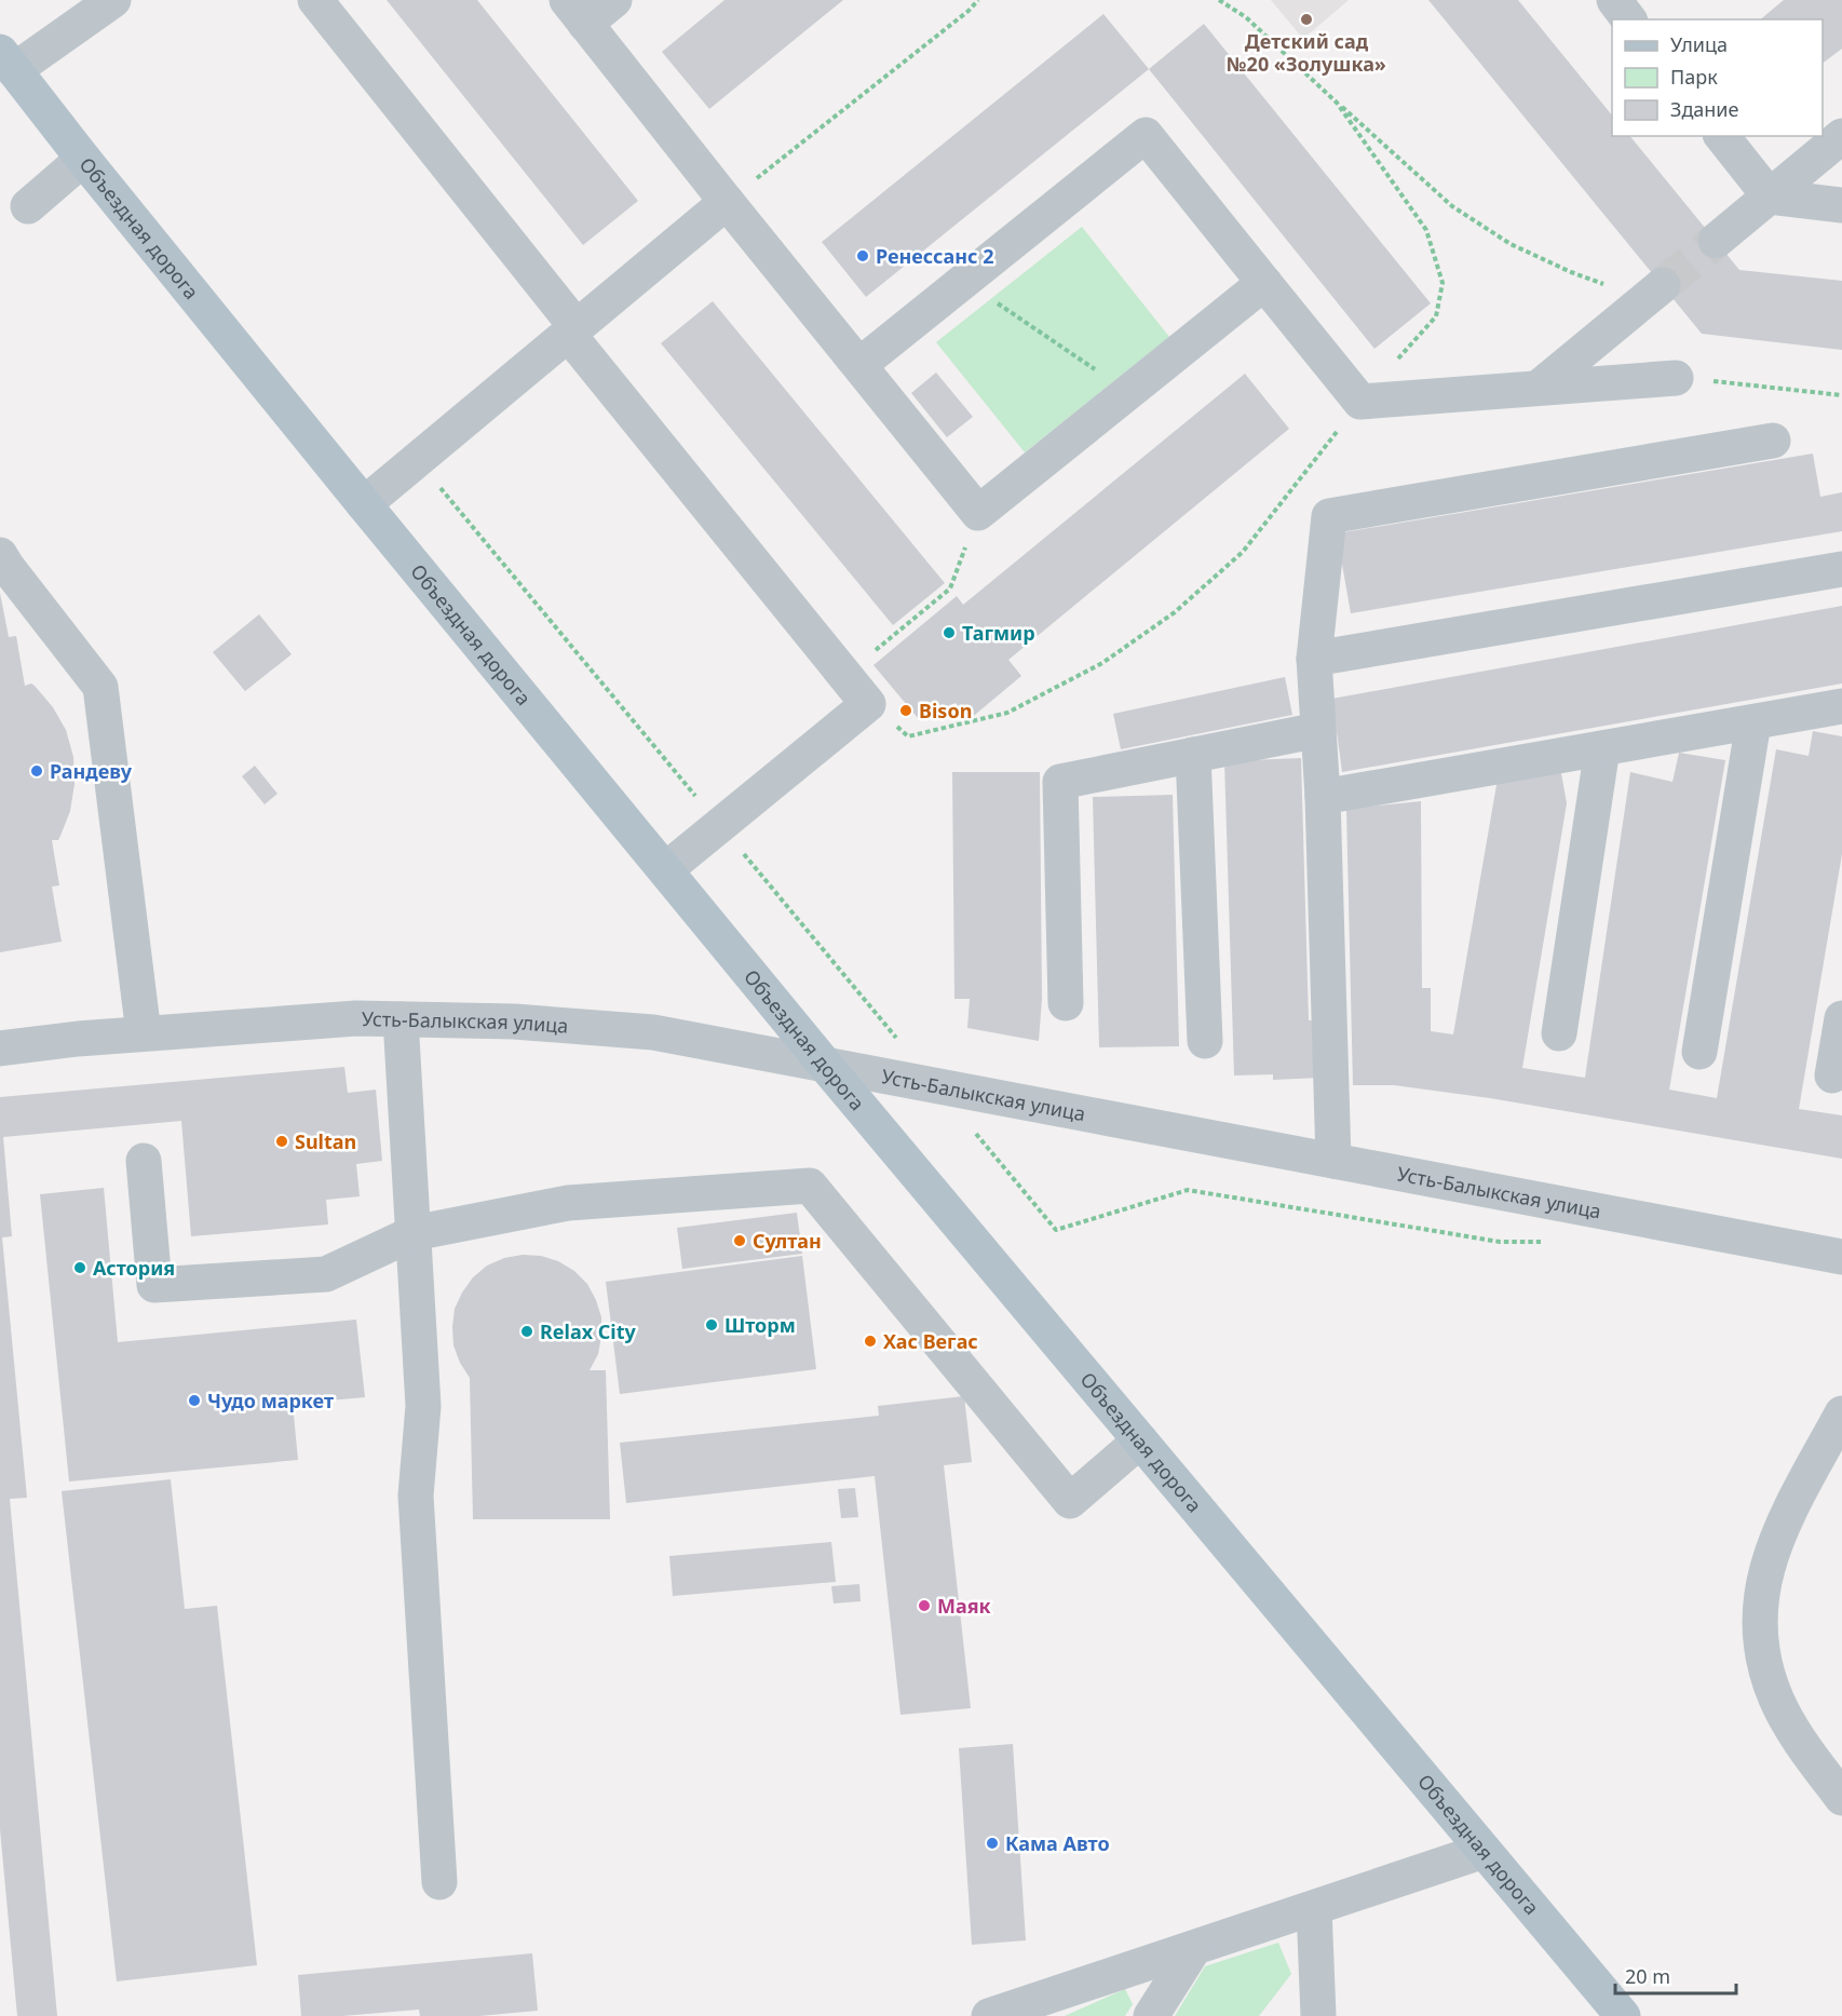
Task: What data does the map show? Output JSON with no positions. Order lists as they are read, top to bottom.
{
  "streets": {
    "main road": ["Объездная дорога"],
    "street": ["Усть-Балыкская улица"]
  },
  "crossings": [
    ["Объездная дорога", "Усть-Балыкская улица"]
  ],
  "places": [
    "Детский сад №20 «Золушка»",
    "Ренессанс 2",
    "Тагмир",
    "Bison",
    "Рандеву",
    "Sultan",
    "Султан",
    "Астория",
    "Шторм",
    "Relax City",
    "Хас Вегас",
    "Чудо маркет",
    "Маяк",
    "Кама Авто"
  ],
  "legend": ["Улица", "Парк", "Здание"],
  "scale_bar": "20 m"
}
